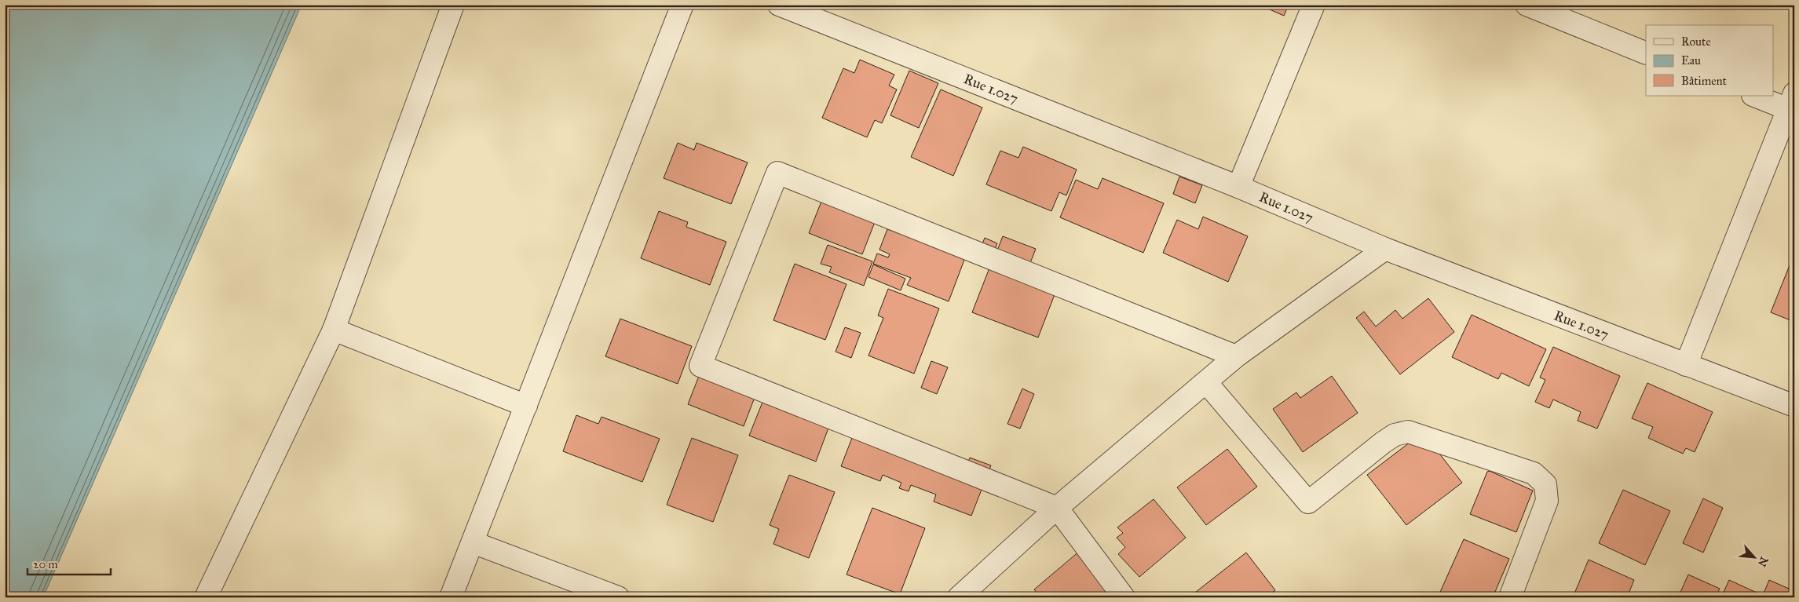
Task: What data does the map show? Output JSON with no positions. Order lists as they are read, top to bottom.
{
  "streets": {
    "street": ["Rue 1.027"]
  },
  "legend": ["Route", "Eau", "Bâtiment"],
  "scale_bar": "20 m",
  "north": "bottom right"
}
